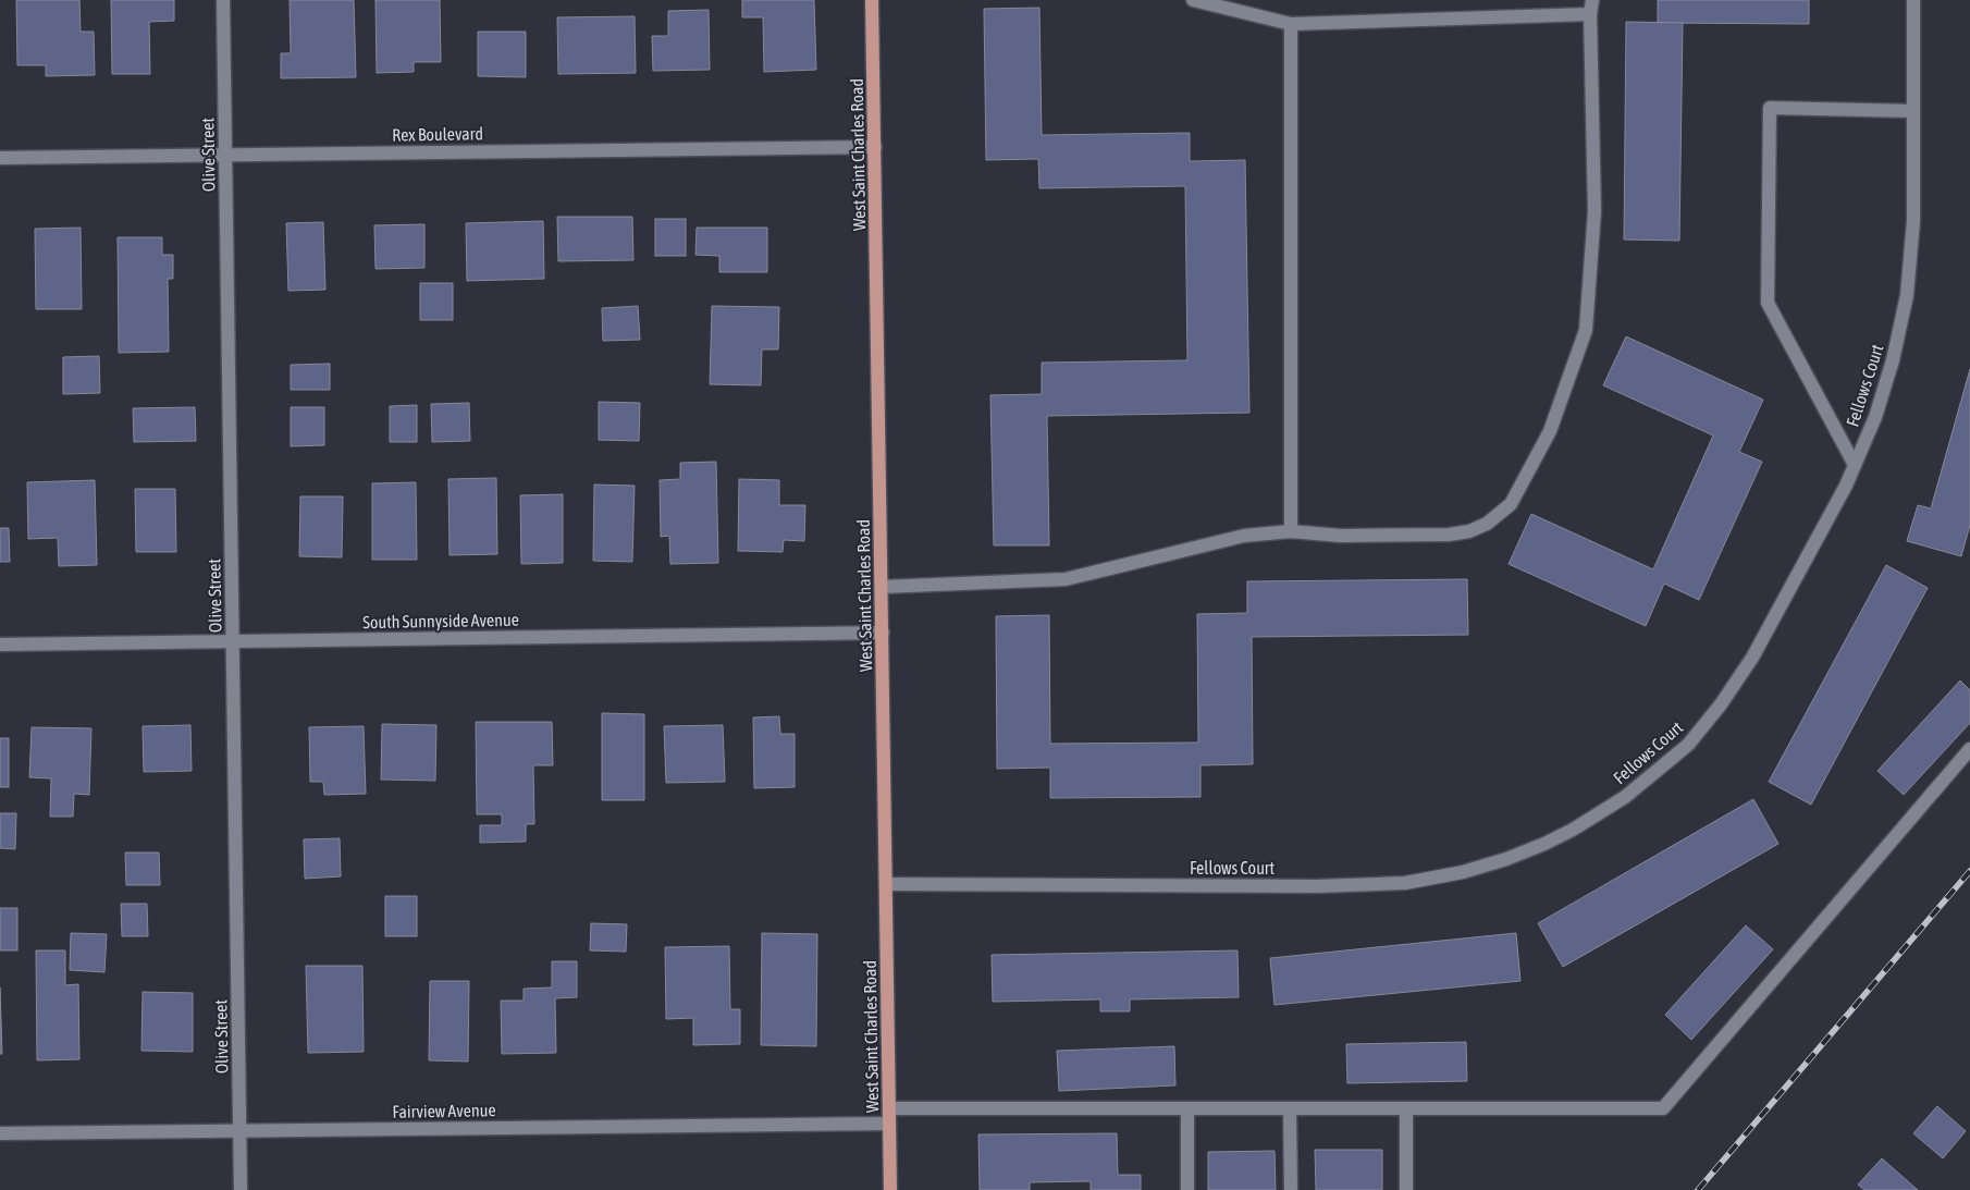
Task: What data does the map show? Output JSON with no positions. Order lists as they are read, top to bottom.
{
  "streets": {
    "main road": ["West Saint Charles Road"],
    "street": [
      "Rex Boulevard",
      "Olive Street",
      "Fellows Court",
      "South Sunnyside Avenue",
      "Fairview Avenue"
    ]
  },
  "crossings": [
    ["Rex Boulevard", "Olive Street"],
    ["Rex Boulevard", "West Saint Charles Road"],
    ["Olive Street", "South Sunnyside Avenue"],
    ["Olive Street", "Fairview Avenue"],
    ["West Saint Charles Road", "Fellows Court"],
    ["West Saint Charles Road", "South Sunnyside Avenue"],
    ["West Saint Charles Road", "Fairview Avenue"]
  ]
}
